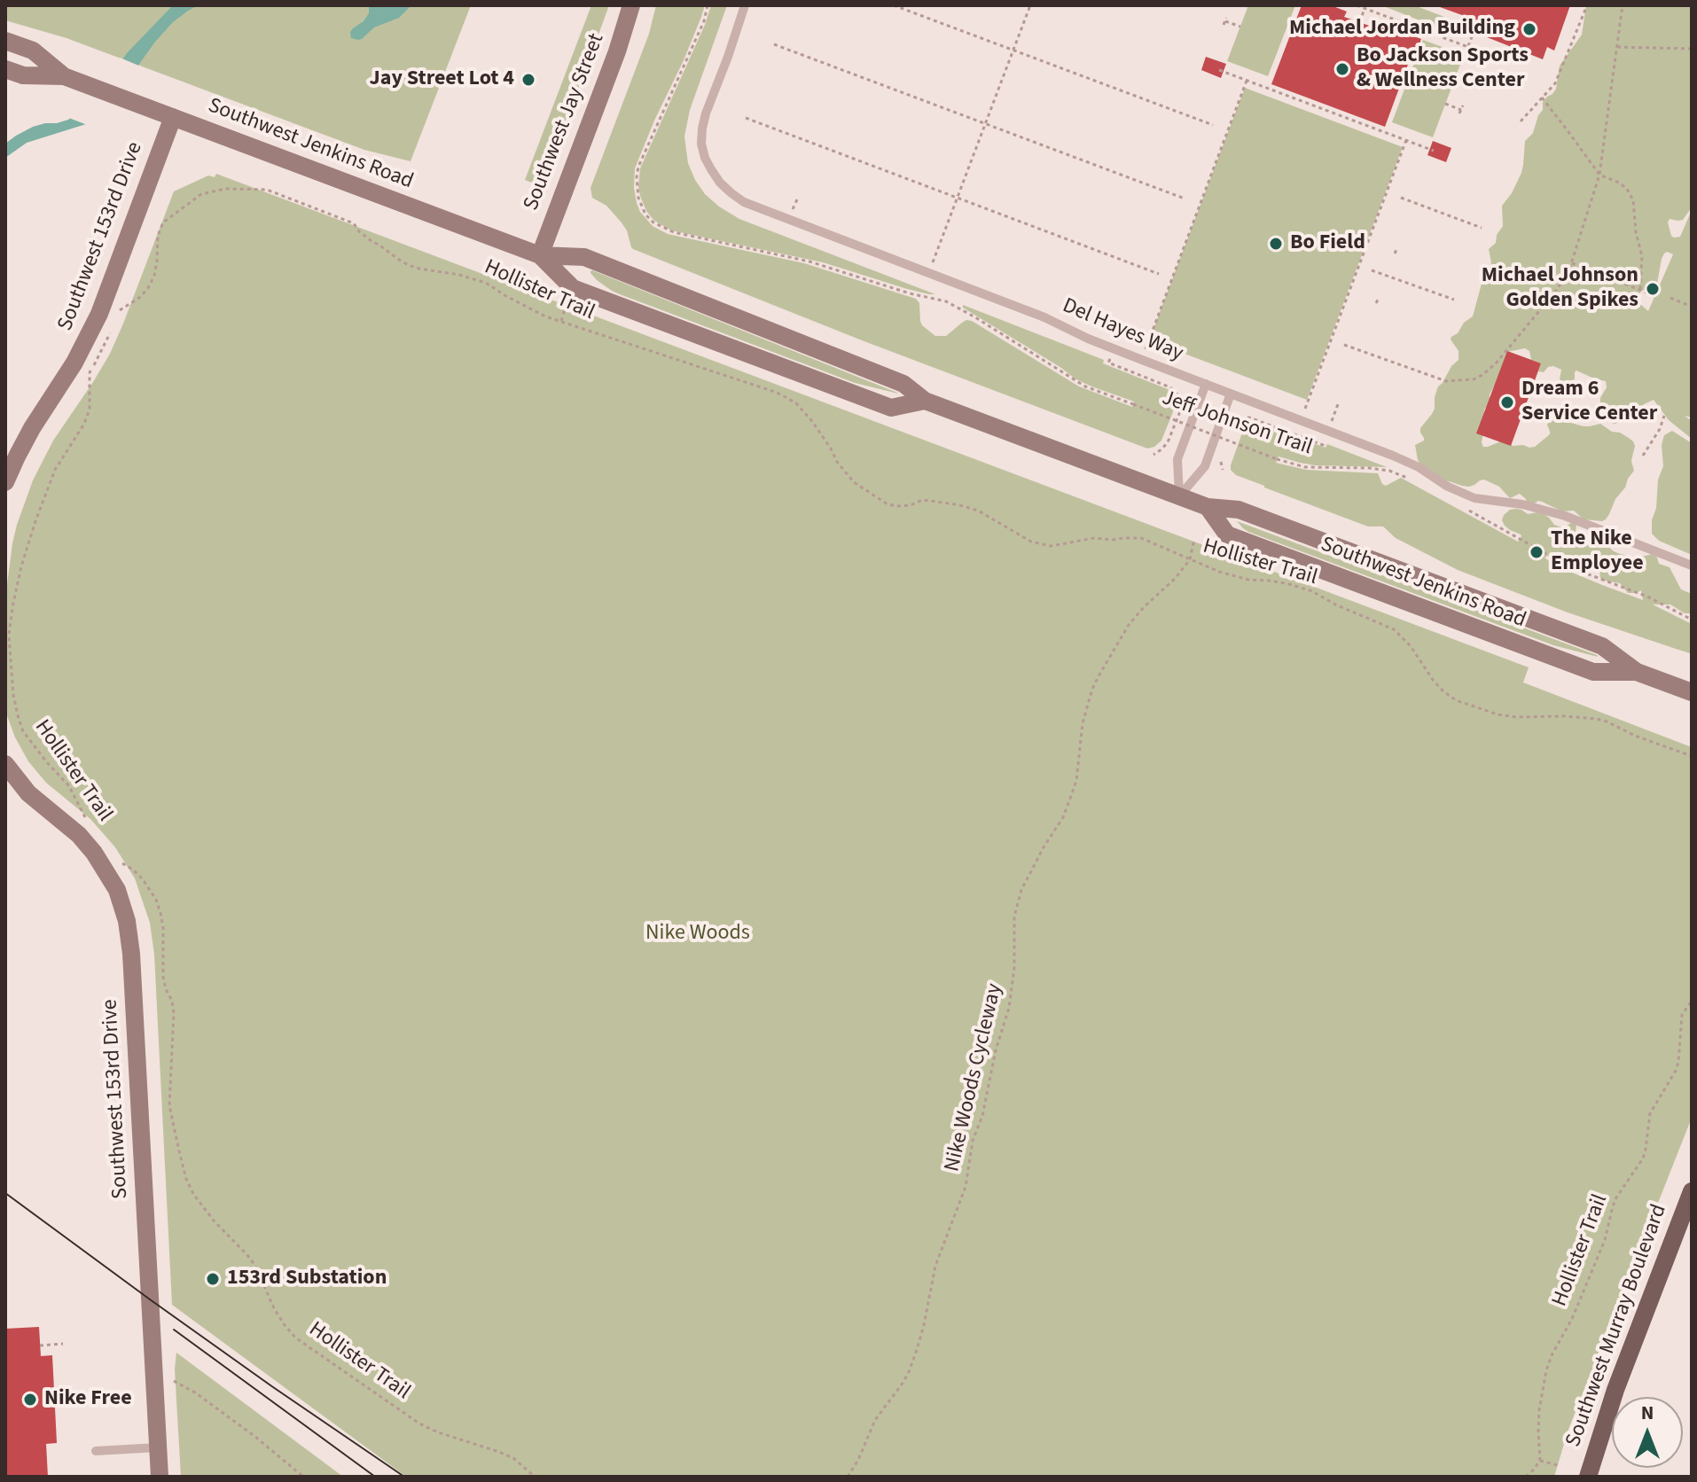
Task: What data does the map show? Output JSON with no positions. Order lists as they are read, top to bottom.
{
  "streets": {
    "main road": [
      "Southwest Jay Street",
      "Southwest Jenkins Road",
      "Southwest 153rd Drive",
      "Southwest Murray Boulevard"
    ],
    "lane": ["Del Hayes Way"],
    "path": ["Hollister Trail", "Jeff Johnson Trail", "Nike Woods Cycleway"]
  },
  "crossings": [
    ["Southwest Jay Street", "Southwest Jenkins Road"],
    ["Southwest Jenkins Road", "Southwest 153rd Drive"],
    ["Hollister Trail", "Nike Woods Cycleway"]
  ],
  "parks": ["Nike Woods"],
  "places": [
    "Michael Jordan Building",
    "Bo Jackson Sports & Wellness Center",
    "Jay Street Lot 4",
    "Bo Field",
    "Michael Johnson Golden Spikes",
    "Dream 6 Service Center",
    "The Nike Employee",
    "153rd Substation",
    "Nike Free"
  ],
  "north": "top"
}
